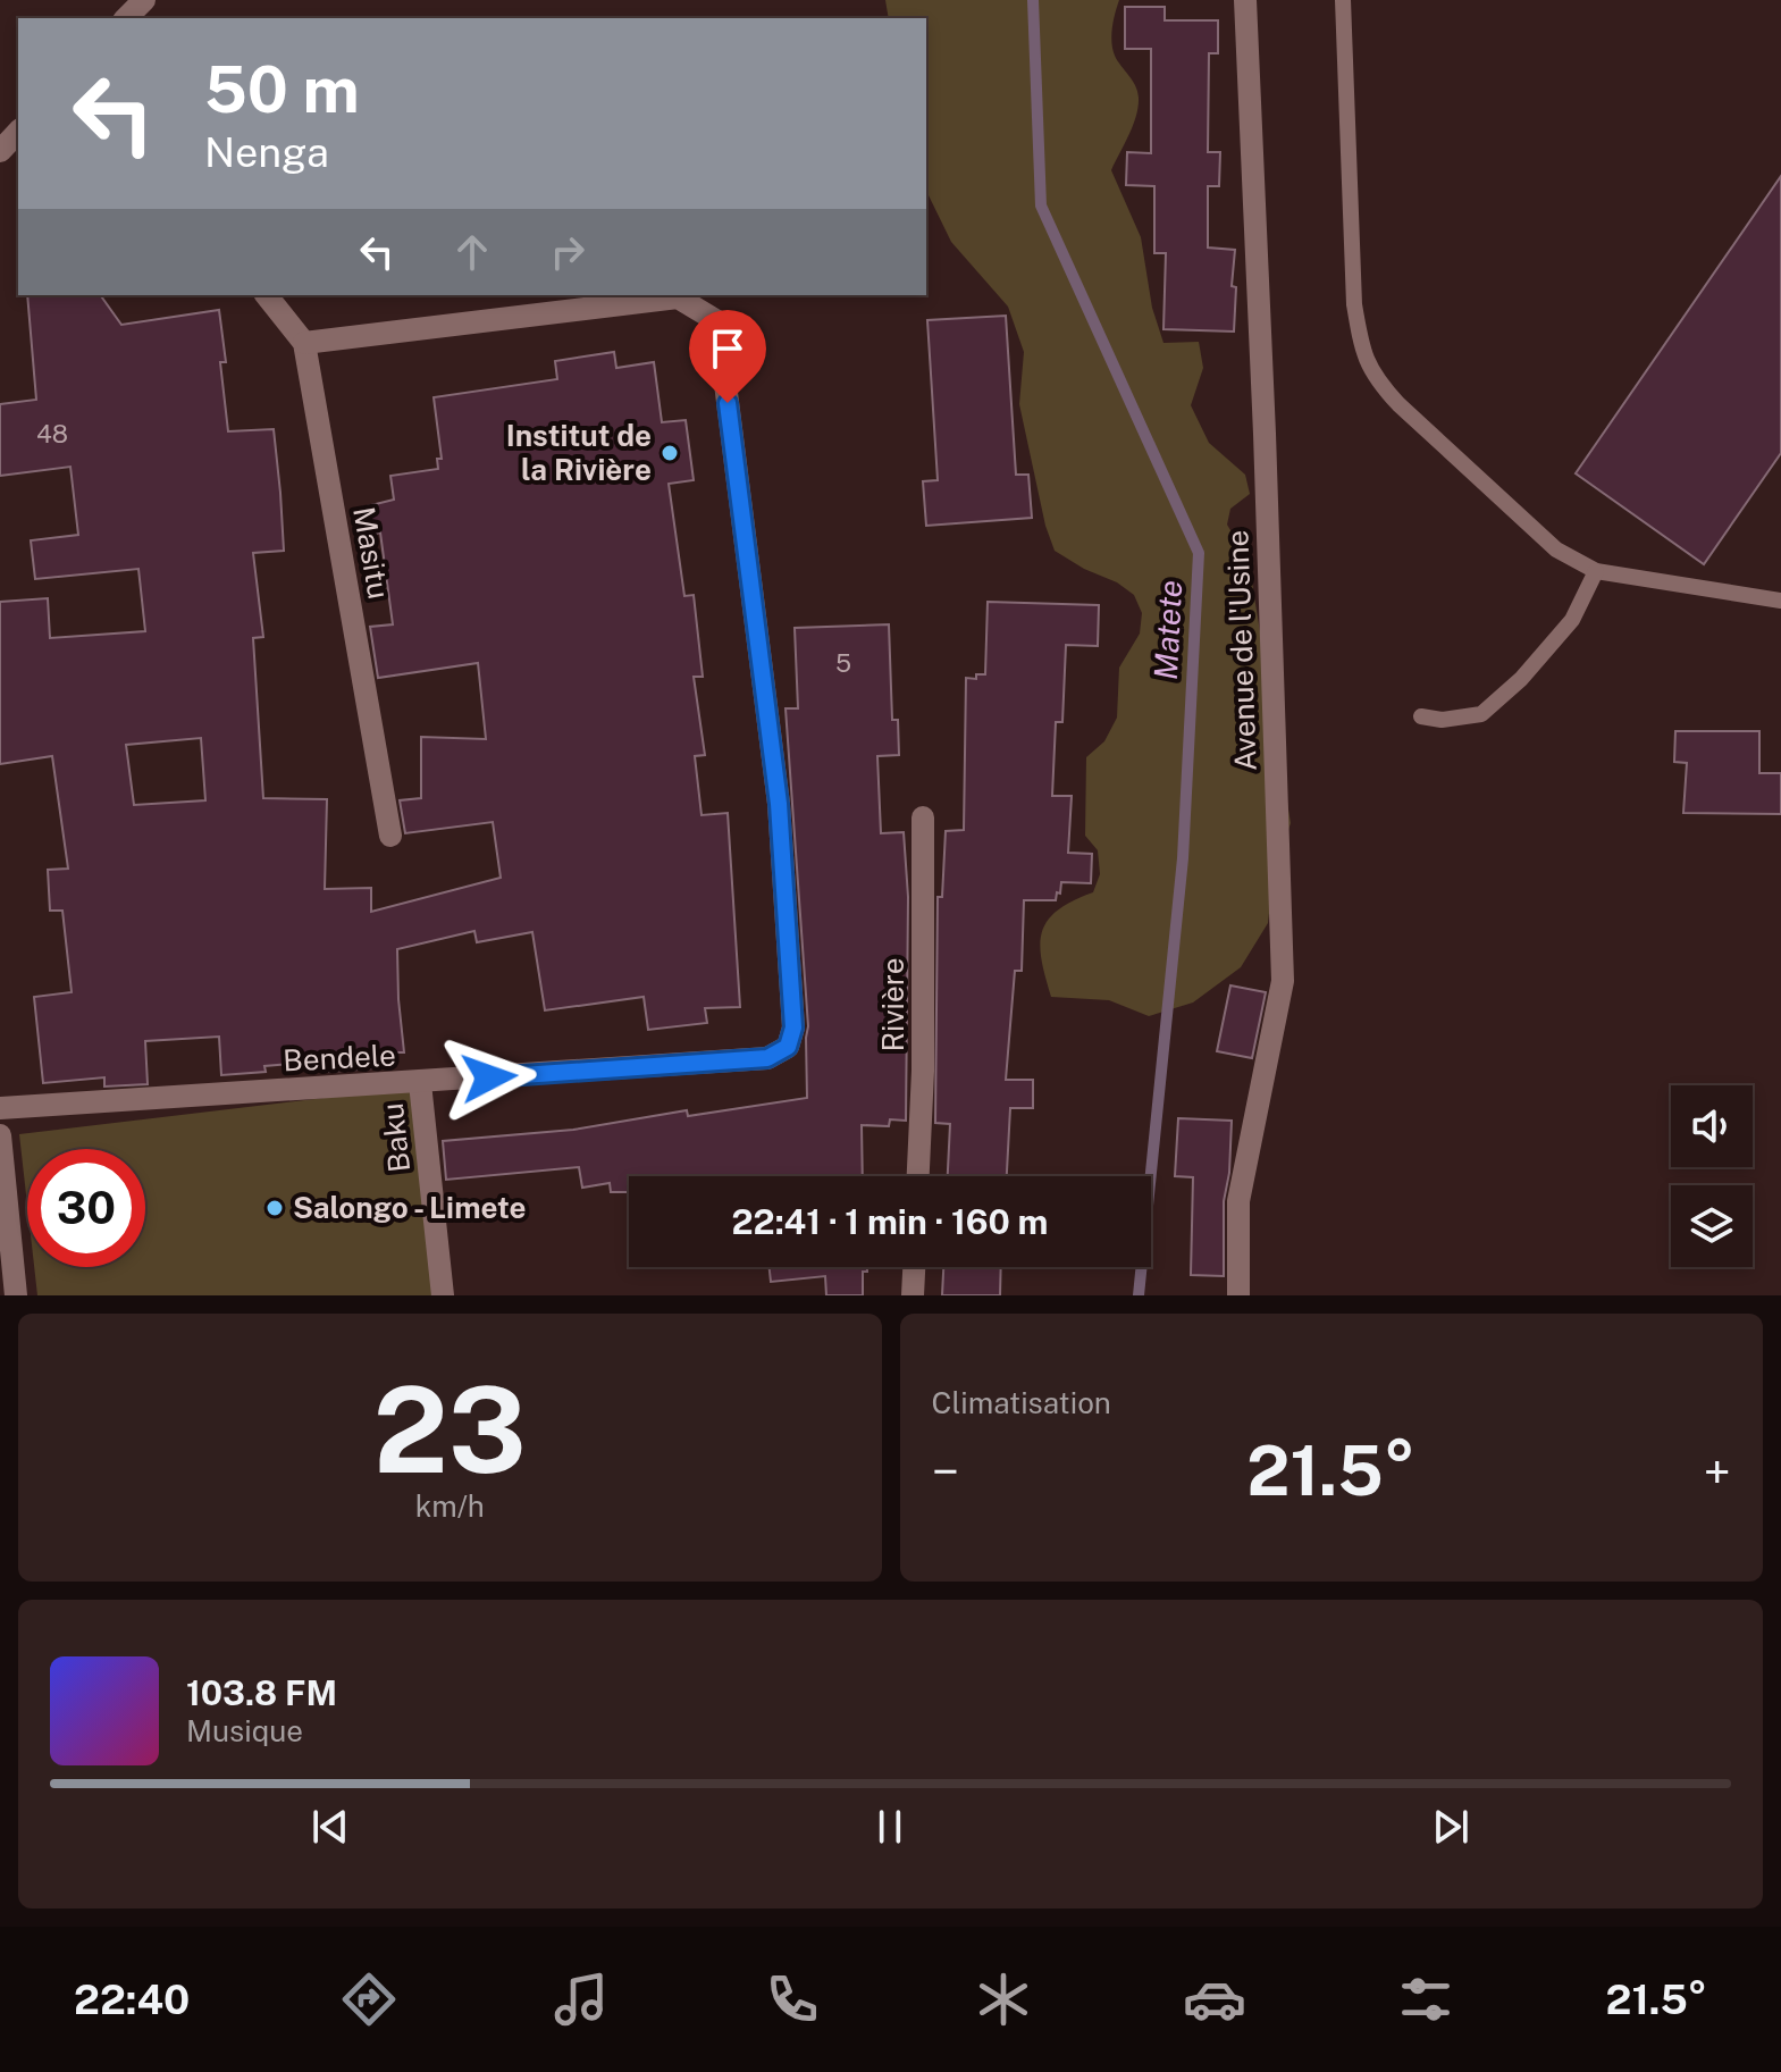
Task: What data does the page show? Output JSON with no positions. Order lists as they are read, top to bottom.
{
  "streets": {
    "street": [
      "Masitu",
      "Avenue de l'Usine",
      "Rivière",
      "Bendele",
      "Baku"
    ]
  },
  "crossings": [
    ["Masitu", "Bendele"],
    ["Bendele", "Baku"]
  ],
  "water": ["Matete"],
  "places": ["Institut de la Rivière", "Salongo - Limete"],
  "house_numbers": ["48", "5"],
  "page": {
    "turn": ["50 m", "Nenga"],
    "limit": "30",
    "trip": "22:41 · 1 min · 160 m",
    "tile": [
      ["23", "km/h"],
      "Climatisation"
    ],
    "heat": ["−", "21.5°", "+"],
    "song": ["103.8 FM", "Musique"],
    "tabs": ["22:40", "21.5°"]
  }
}
